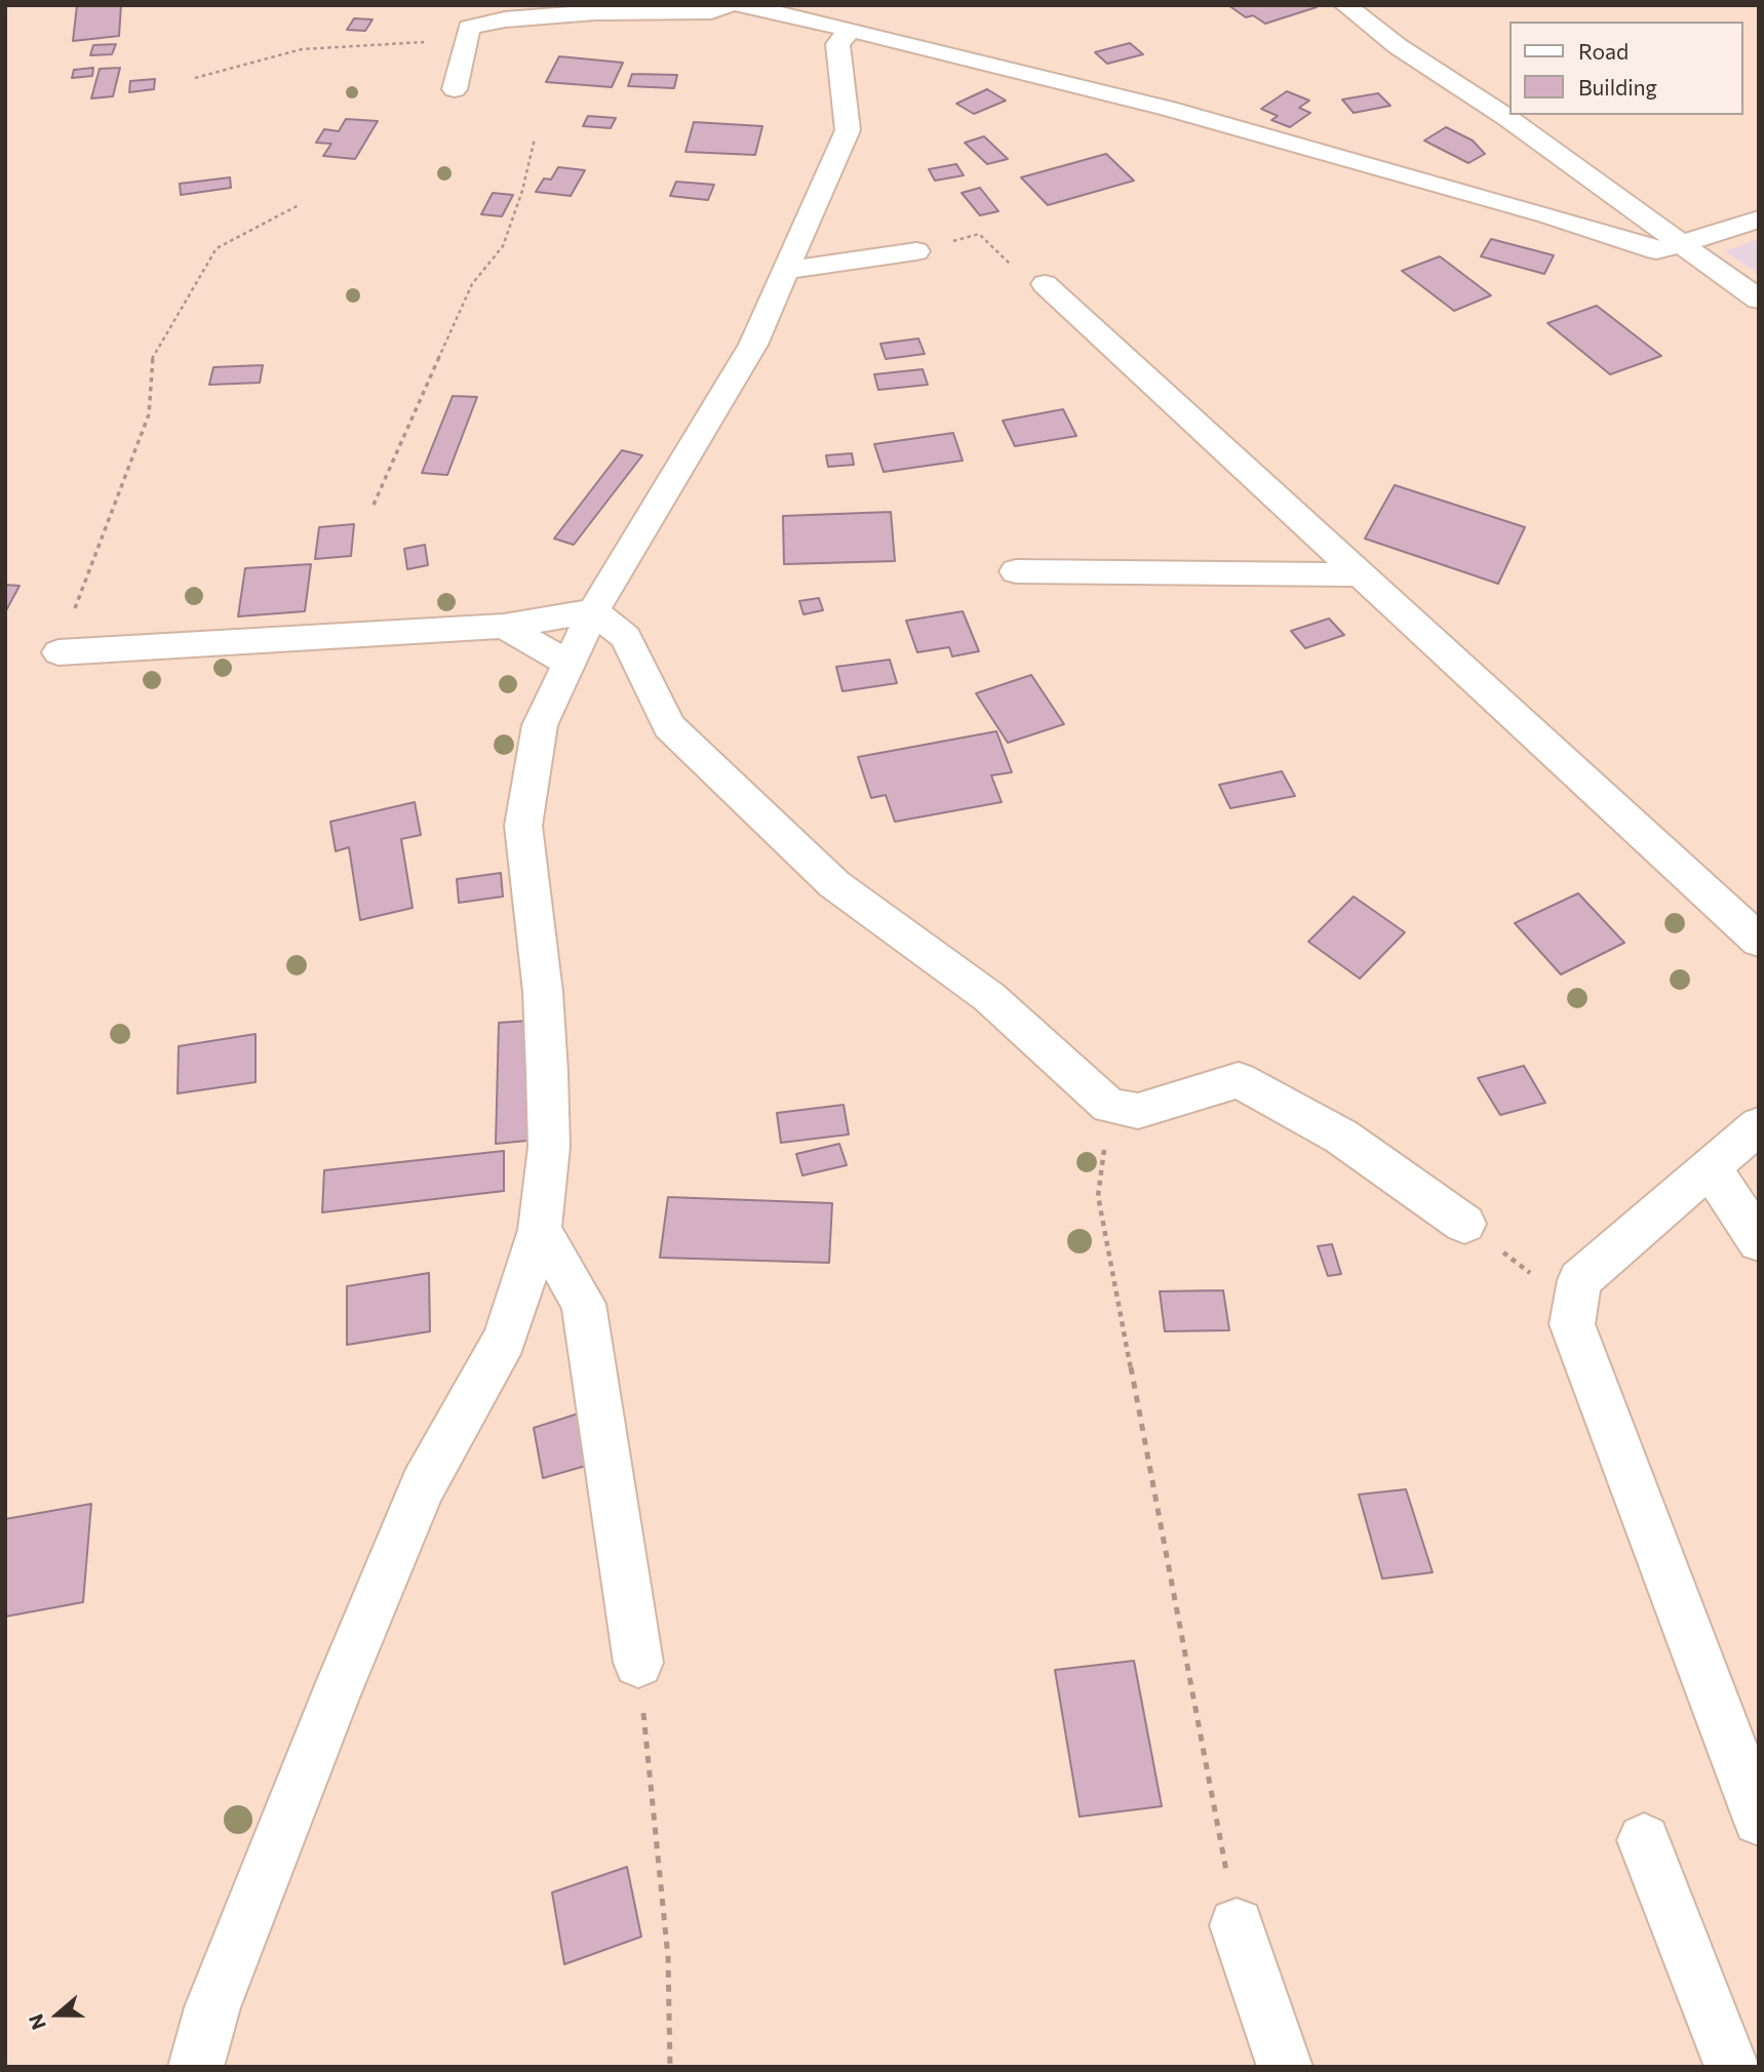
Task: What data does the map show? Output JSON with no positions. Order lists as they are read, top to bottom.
{
  "legend": ["Road", "Building"],
  "north": "left"
}
